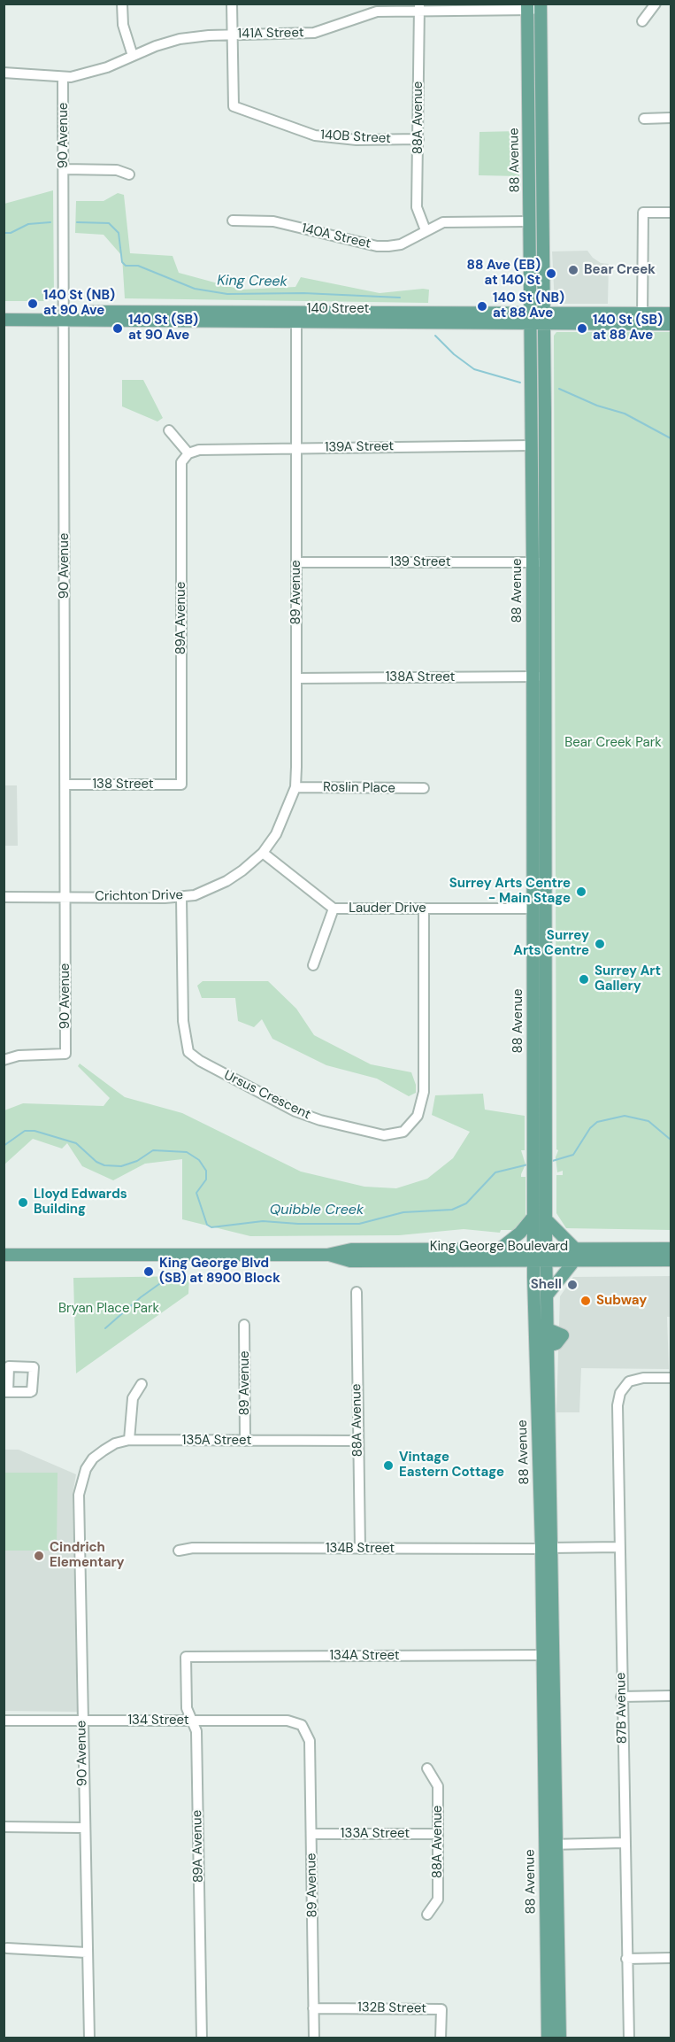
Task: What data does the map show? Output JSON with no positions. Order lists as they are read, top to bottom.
{
  "streets": {
    "main road": ["88 Avenue", "140 Street", "King George Boulevard"],
    "street": [
      "141A Street",
      "88A Avenue",
      "90 Avenue",
      "140B Street",
      "140A Street",
      "139A Street",
      "139 Street",
      "89 Avenue",
      "89A Avenue",
      "138A Street",
      "138 Street",
      "Roslin Place",
      "Crichton Drive",
      "Lauder Drive",
      "Ursus Crescent",
      "135A Street",
      "134B Street",
      "134A Street",
      "87B Avenue",
      "134 Street",
      "133A Street",
      "132B Street"
    ]
  },
  "crossings": [
    ["141A Street", "88A Avenue"],
    ["141A Street", "90 Avenue"],
    ["141A Street", "140B Street"],
    ["141A Street", "88 Avenue"],
    ["88A Avenue", "140B Street"],
    ["88A Avenue", "140A Street"],
    ["88A Avenue", "135A Street"],
    ["88A Avenue", "134B Street"],
    ["88A Avenue", "133A Street"],
    ["90 Avenue", "140 Street"],
    ["90 Avenue", "138 Street"],
    ["90 Avenue", "Crichton Drive"],
    ["90 Avenue", "135A Street"],
    ["90 Avenue", "134 Street"],
    ["88 Avenue", "140A Street"],
    ["88 Avenue", "140 Street"],
    ["88 Avenue", "139A Street"],
    ["88 Avenue", "139 Street"],
    ["88 Avenue", "138A Street"],
    ["88 Avenue", "Lauder Drive"],
    ["88 Avenue", "King George Boulevard"],
    ["88 Avenue", "134B Street"],
    ["88 Avenue", "134A Street"],
    ["140 Street", "89 Avenue"],
    ["139A Street", "89 Avenue"],
    ["139A Street", "89A Avenue"],
    ["139 Street", "89 Avenue"],
    ["89 Avenue", "138A Street"],
    ["89 Avenue", "Roslin Place"],
    ["89 Avenue", "Crichton Drive"],
    ["89 Avenue", "Lauder Drive"],
    ["89 Avenue", "135A Street"],
    ["89 Avenue", "134 Street"],
    ["89 Avenue", "133A Street"],
    ["89 Avenue", "132B Street"],
    ["89A Avenue", "138 Street"],
    ["89A Avenue", "134A Street"],
    ["89A Avenue", "134 Street"],
    ["Crichton Drive", "Lauder Drive"],
    ["Crichton Drive", "Ursus Crescent"],
    ["Lauder Drive", "Ursus Crescent"],
    ["134B Street", "87B Avenue"]
  ],
  "water": ["King Creek", "Quibble Creek"],
  "parks": ["Bear Creek Park", "Bryan Place Park"],
  "places": [
    "Bear Creek",
    "88 Ave (EB) at 140 St",
    "140 St (NB) at 90 Ave",
    "140 St (NB) at 88 Ave",
    "140 St (SB) at 90 Ave",
    "140 St (SB) at 88 Ave",
    "Surrey Arts Centre - Main Stage",
    "Surrey Arts Centre",
    "Surrey Art Gallery",
    "Lloyd Edwards Building",
    "King George Blvd (SB) at 8900 Block",
    "Shell",
    "Subway",
    "Vintage Eastern Cottage",
    "Cindrich Elementary"
  ]
}
